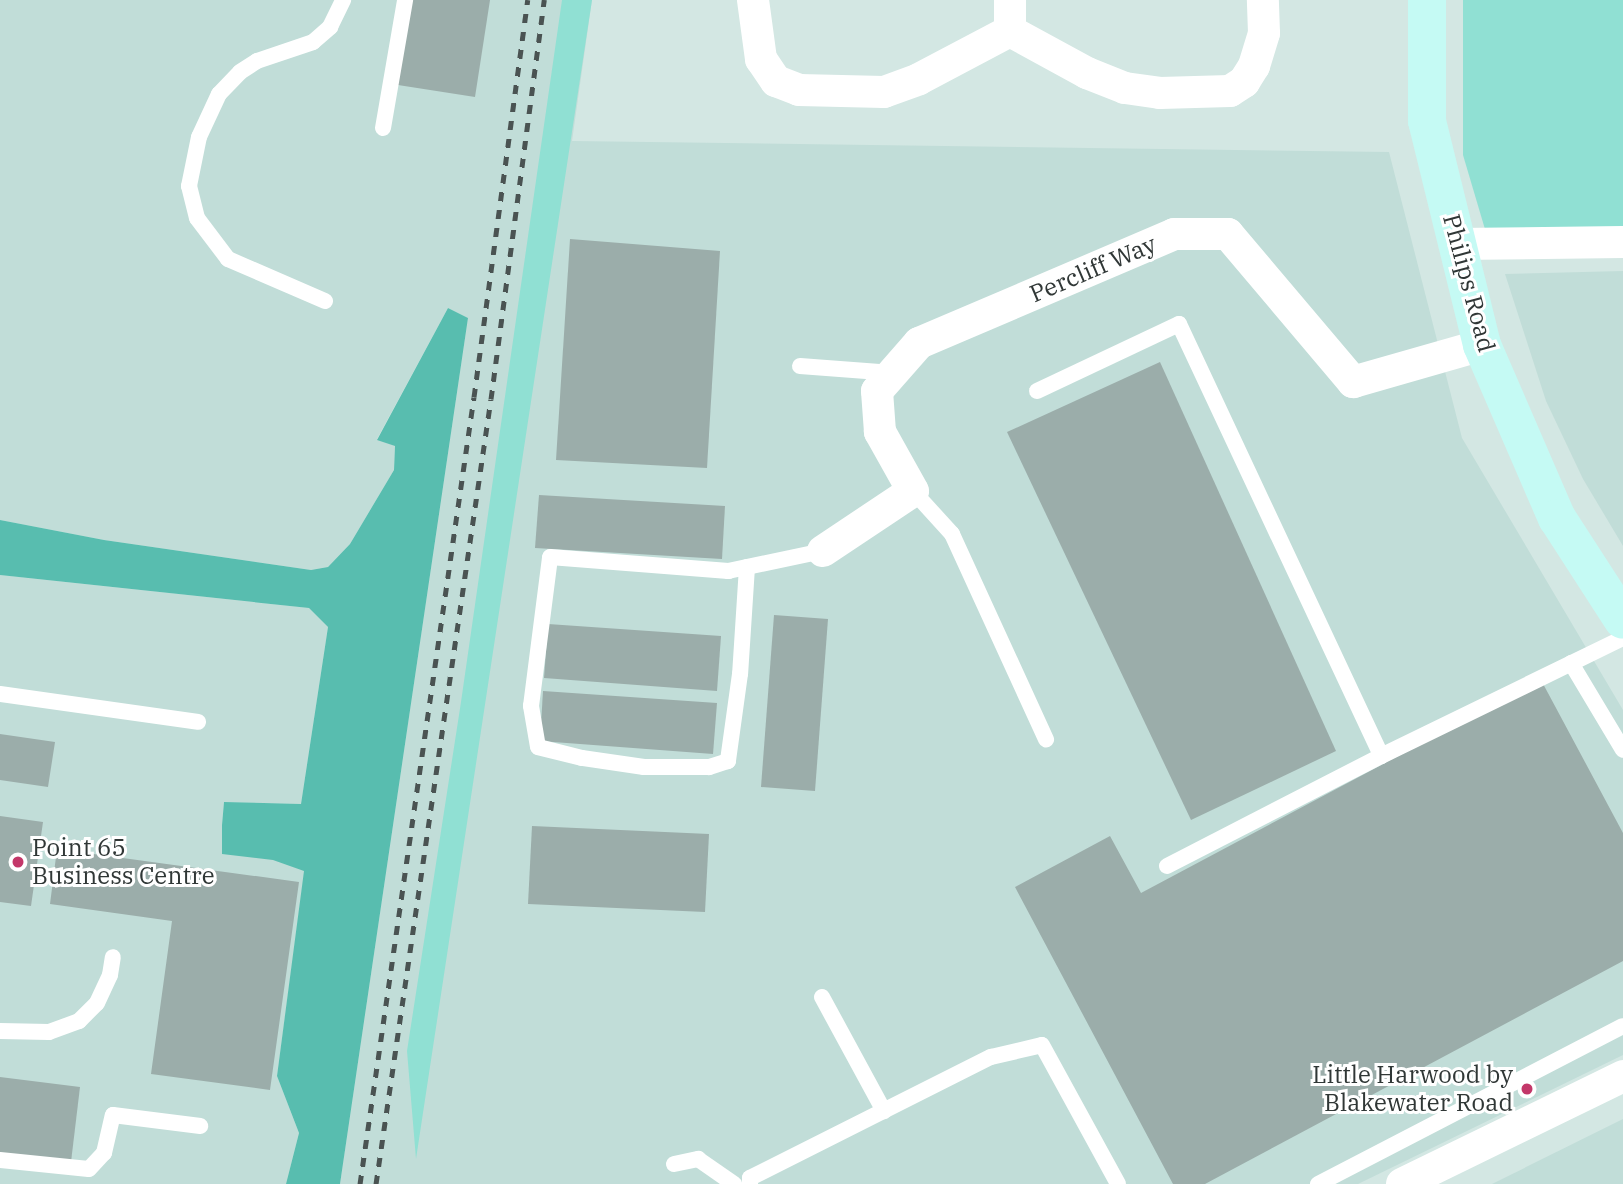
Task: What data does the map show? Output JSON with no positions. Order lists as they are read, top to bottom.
{
  "streets": {
    "street": ["Percliff Way", "Philips Road"]
  },
  "crossings": [
    ["Percliff Way", "Philips Road"]
  ],
  "places": ["Point 65 Business Centre", "Little Harwood by Blakewater Road"]
}
